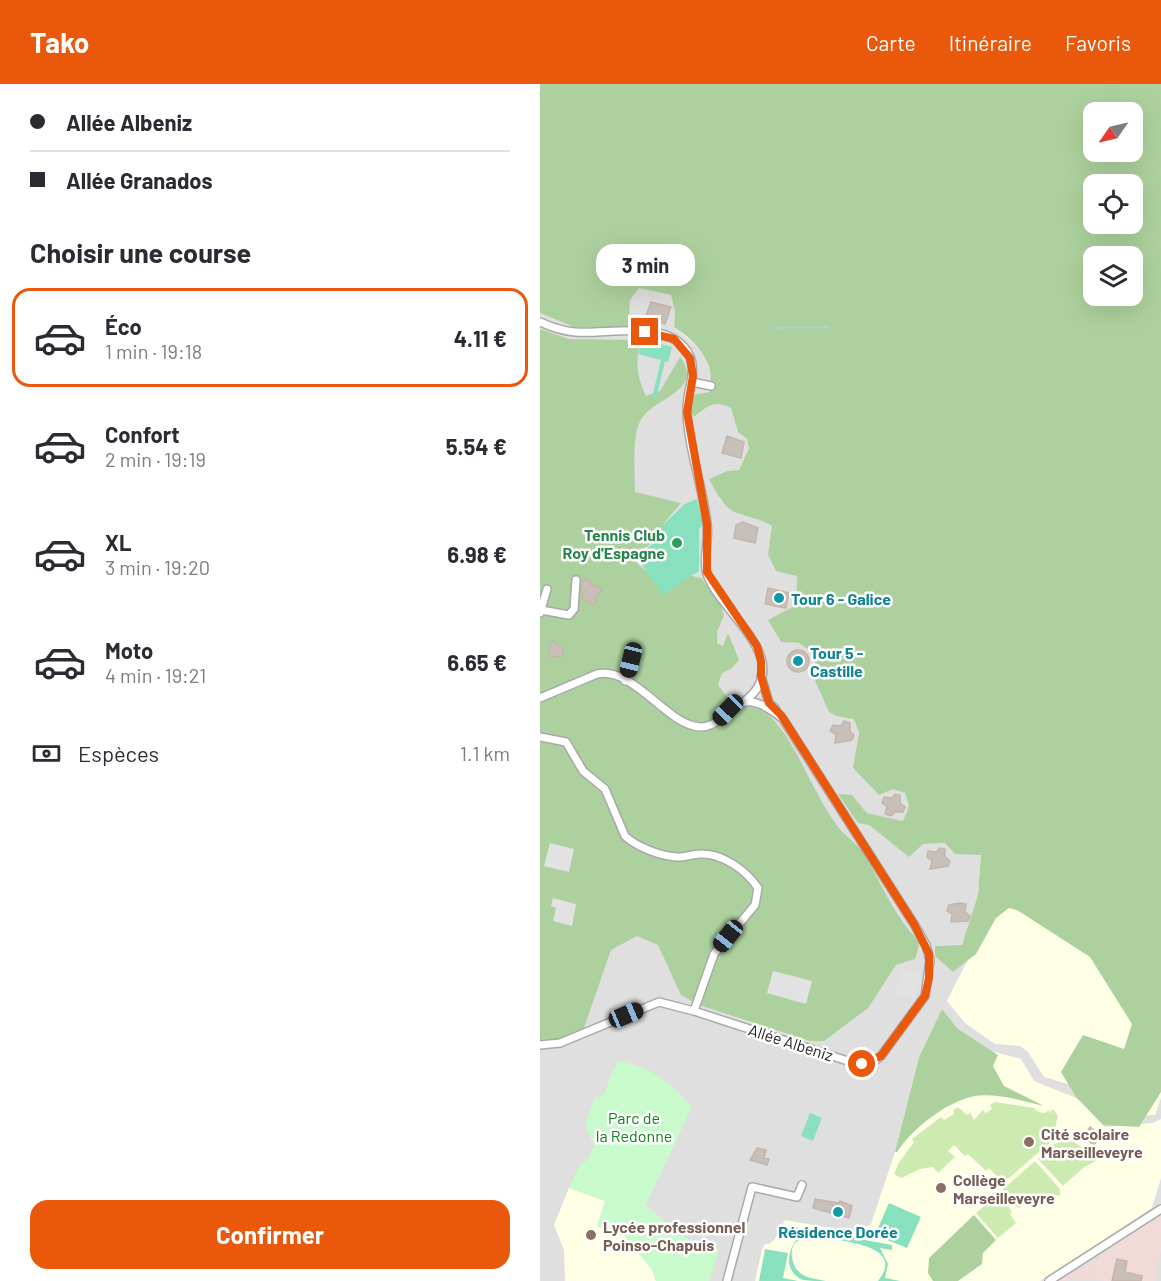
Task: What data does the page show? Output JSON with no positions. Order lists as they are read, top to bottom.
{
  "streets": {
    "street": ["Allée Albeniz"]
  },
  "parks": ["Parc de la Redonne"],
  "places": [
    "Tennis Club Roy d'Espagne",
    "Tour 6 - Galice",
    "Tour 5 - Castille",
    "Cité scolaire Marseilleveyre",
    "Collège Marseilleveyre",
    "Résidence Dorée",
    "Lycée professionnel Poinso-Chapuis"
  ],
  "north": "bottom left",
  "page": {
    "header": "Tako",
    "nav": ["Carte", "Itinéraire", "Favoris"],
    "banner": ["Allée Albeniz", "Allée Granados"],
    "heading": "Choisir une course",
    "bubble": "3 min",
    "list": [
      {
        "name": "Éco",
        "note": "1 min · 19:18",
        "value": "4.11 €"
      },
      {
        "name": "Confort",
        "note": "2 min · 19:19",
        "value": "5.54 €"
      },
      {
        "name": "XL",
        "note": "3 min · 19:20",
        "value": "6.98 €"
      },
      {
        "name": "Moto",
        "note": "4 min · 19:21",
        "value": "6.65 €"
      }
    ],
    "pay": ["Espèces", "1.1 km"],
    "buttons": "Confirmer"
  }
}
